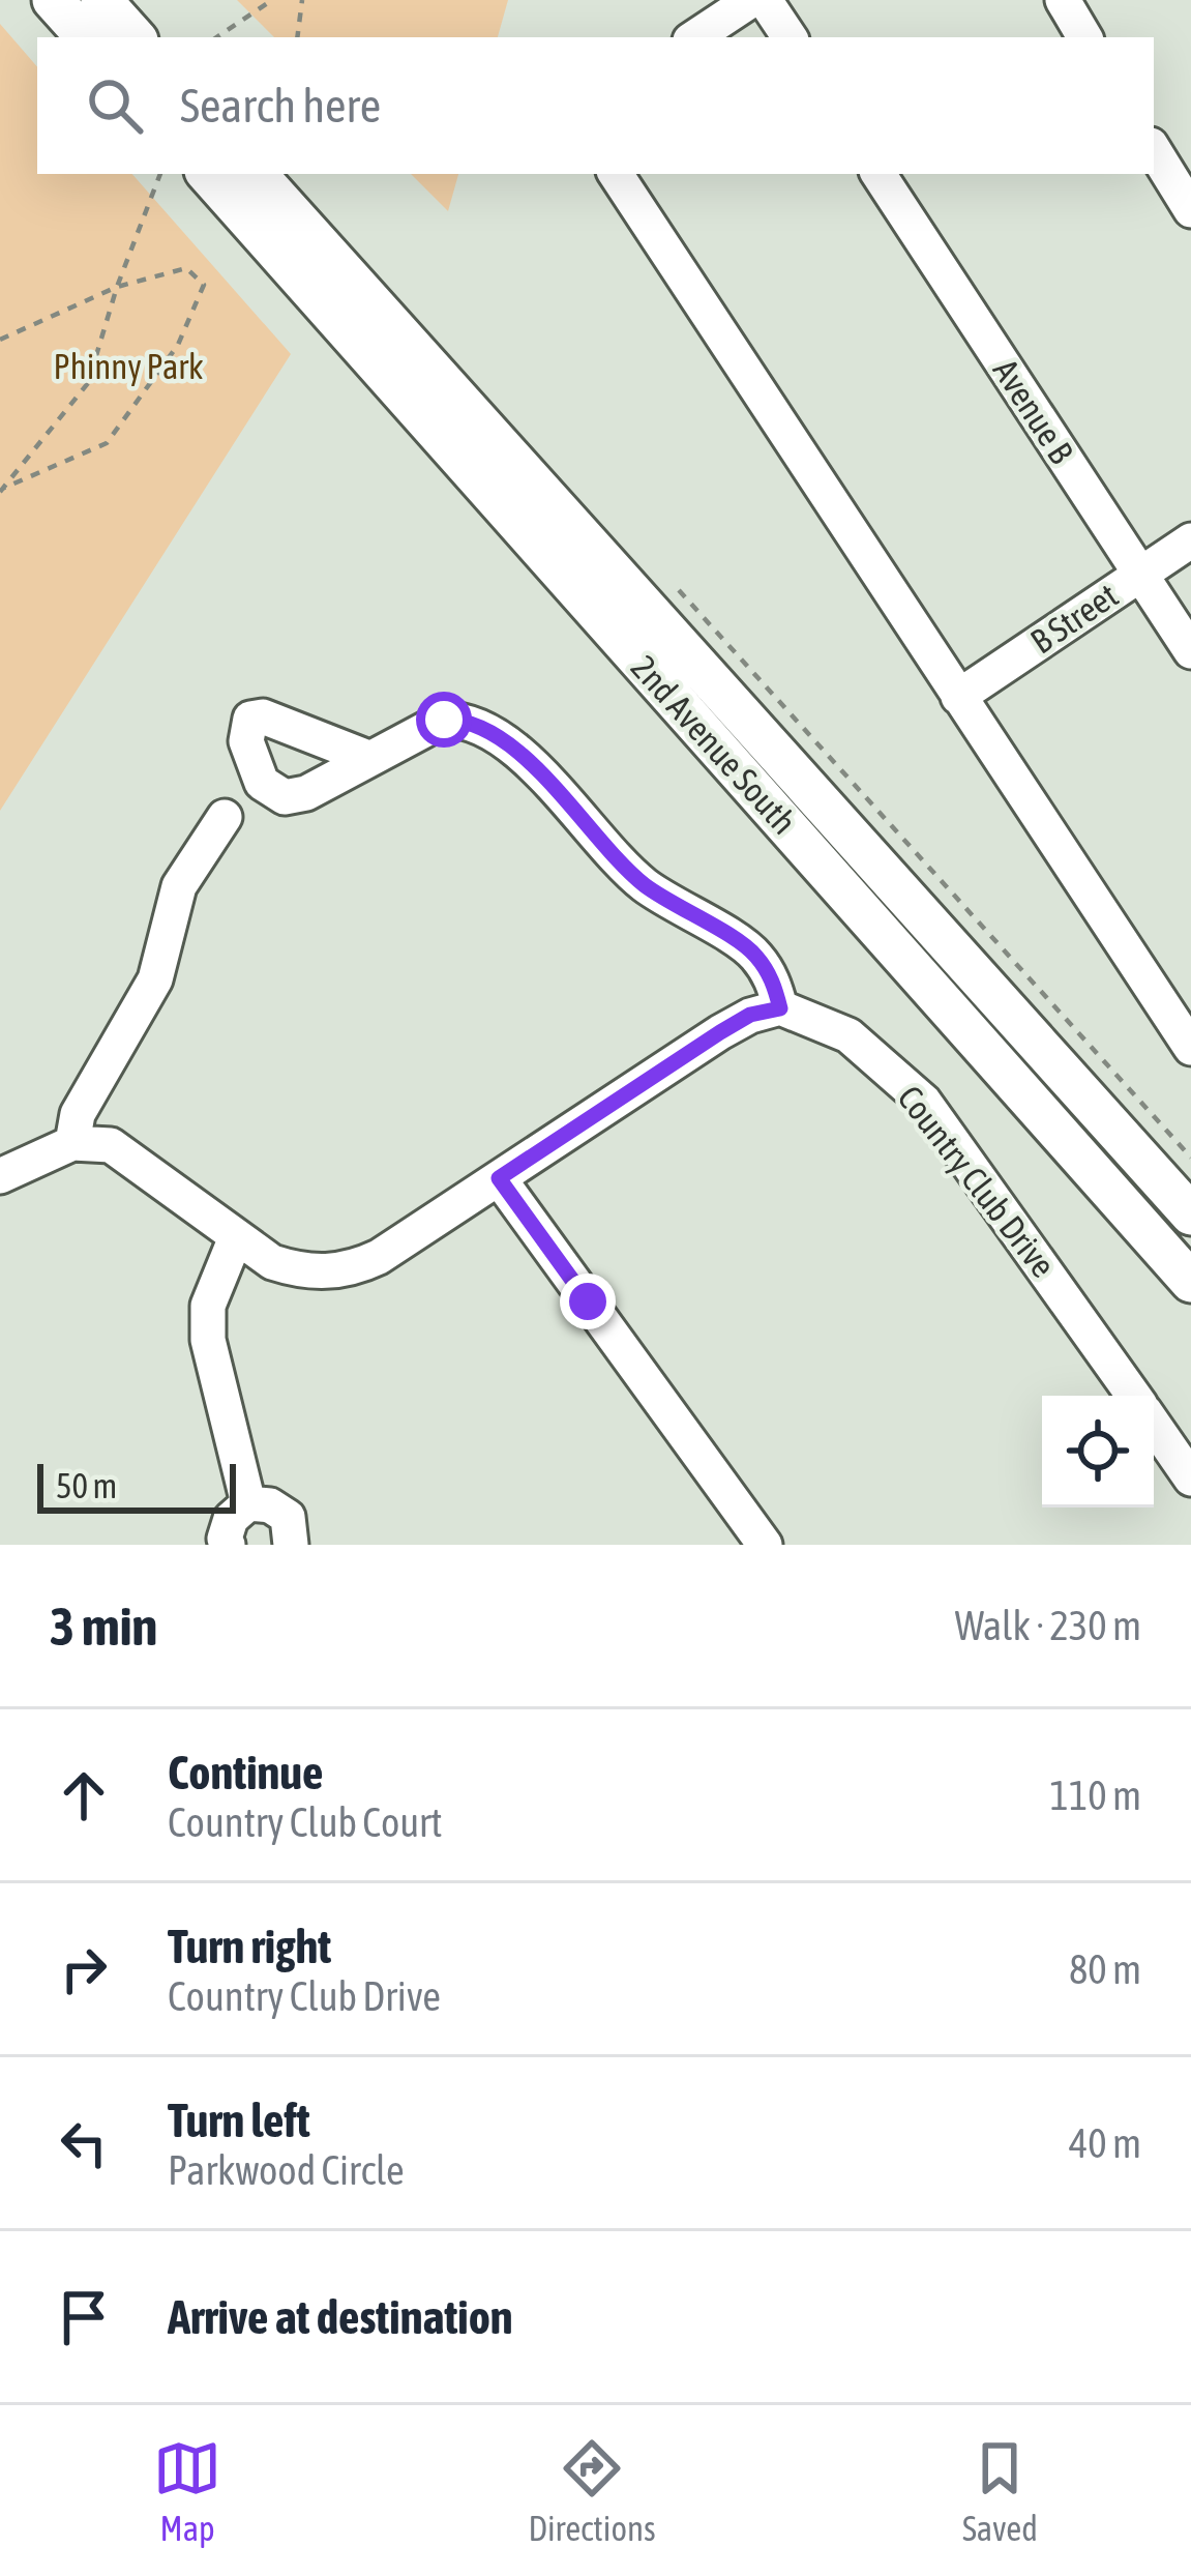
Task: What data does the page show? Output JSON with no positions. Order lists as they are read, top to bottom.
{
  "streets": {
    "main road": ["2nd Avenue South"],
    "street": ["Avenue B", "B Street", "Country Club Drive"]
  },
  "crossings": [
    ["Avenue B", "B Street"]
  ],
  "parks": ["Phinny Park"],
  "scale_bar": "50 m",
  "page": {
    "search": "Search here",
    "scale": "50 m",
    "heading": ["3 min", "Walk · 230 m"],
    "list": [
      ["Continue", "Country Club Court", "110 m"],
      ["Turn right", "Country Club Drive", "80 m"],
      ["Turn left", "Parkwood Circle", "40 m"],
      "Arrive at destination"
    ],
    "nav": ["Map", "Directions", "Saved"]
  }
}
